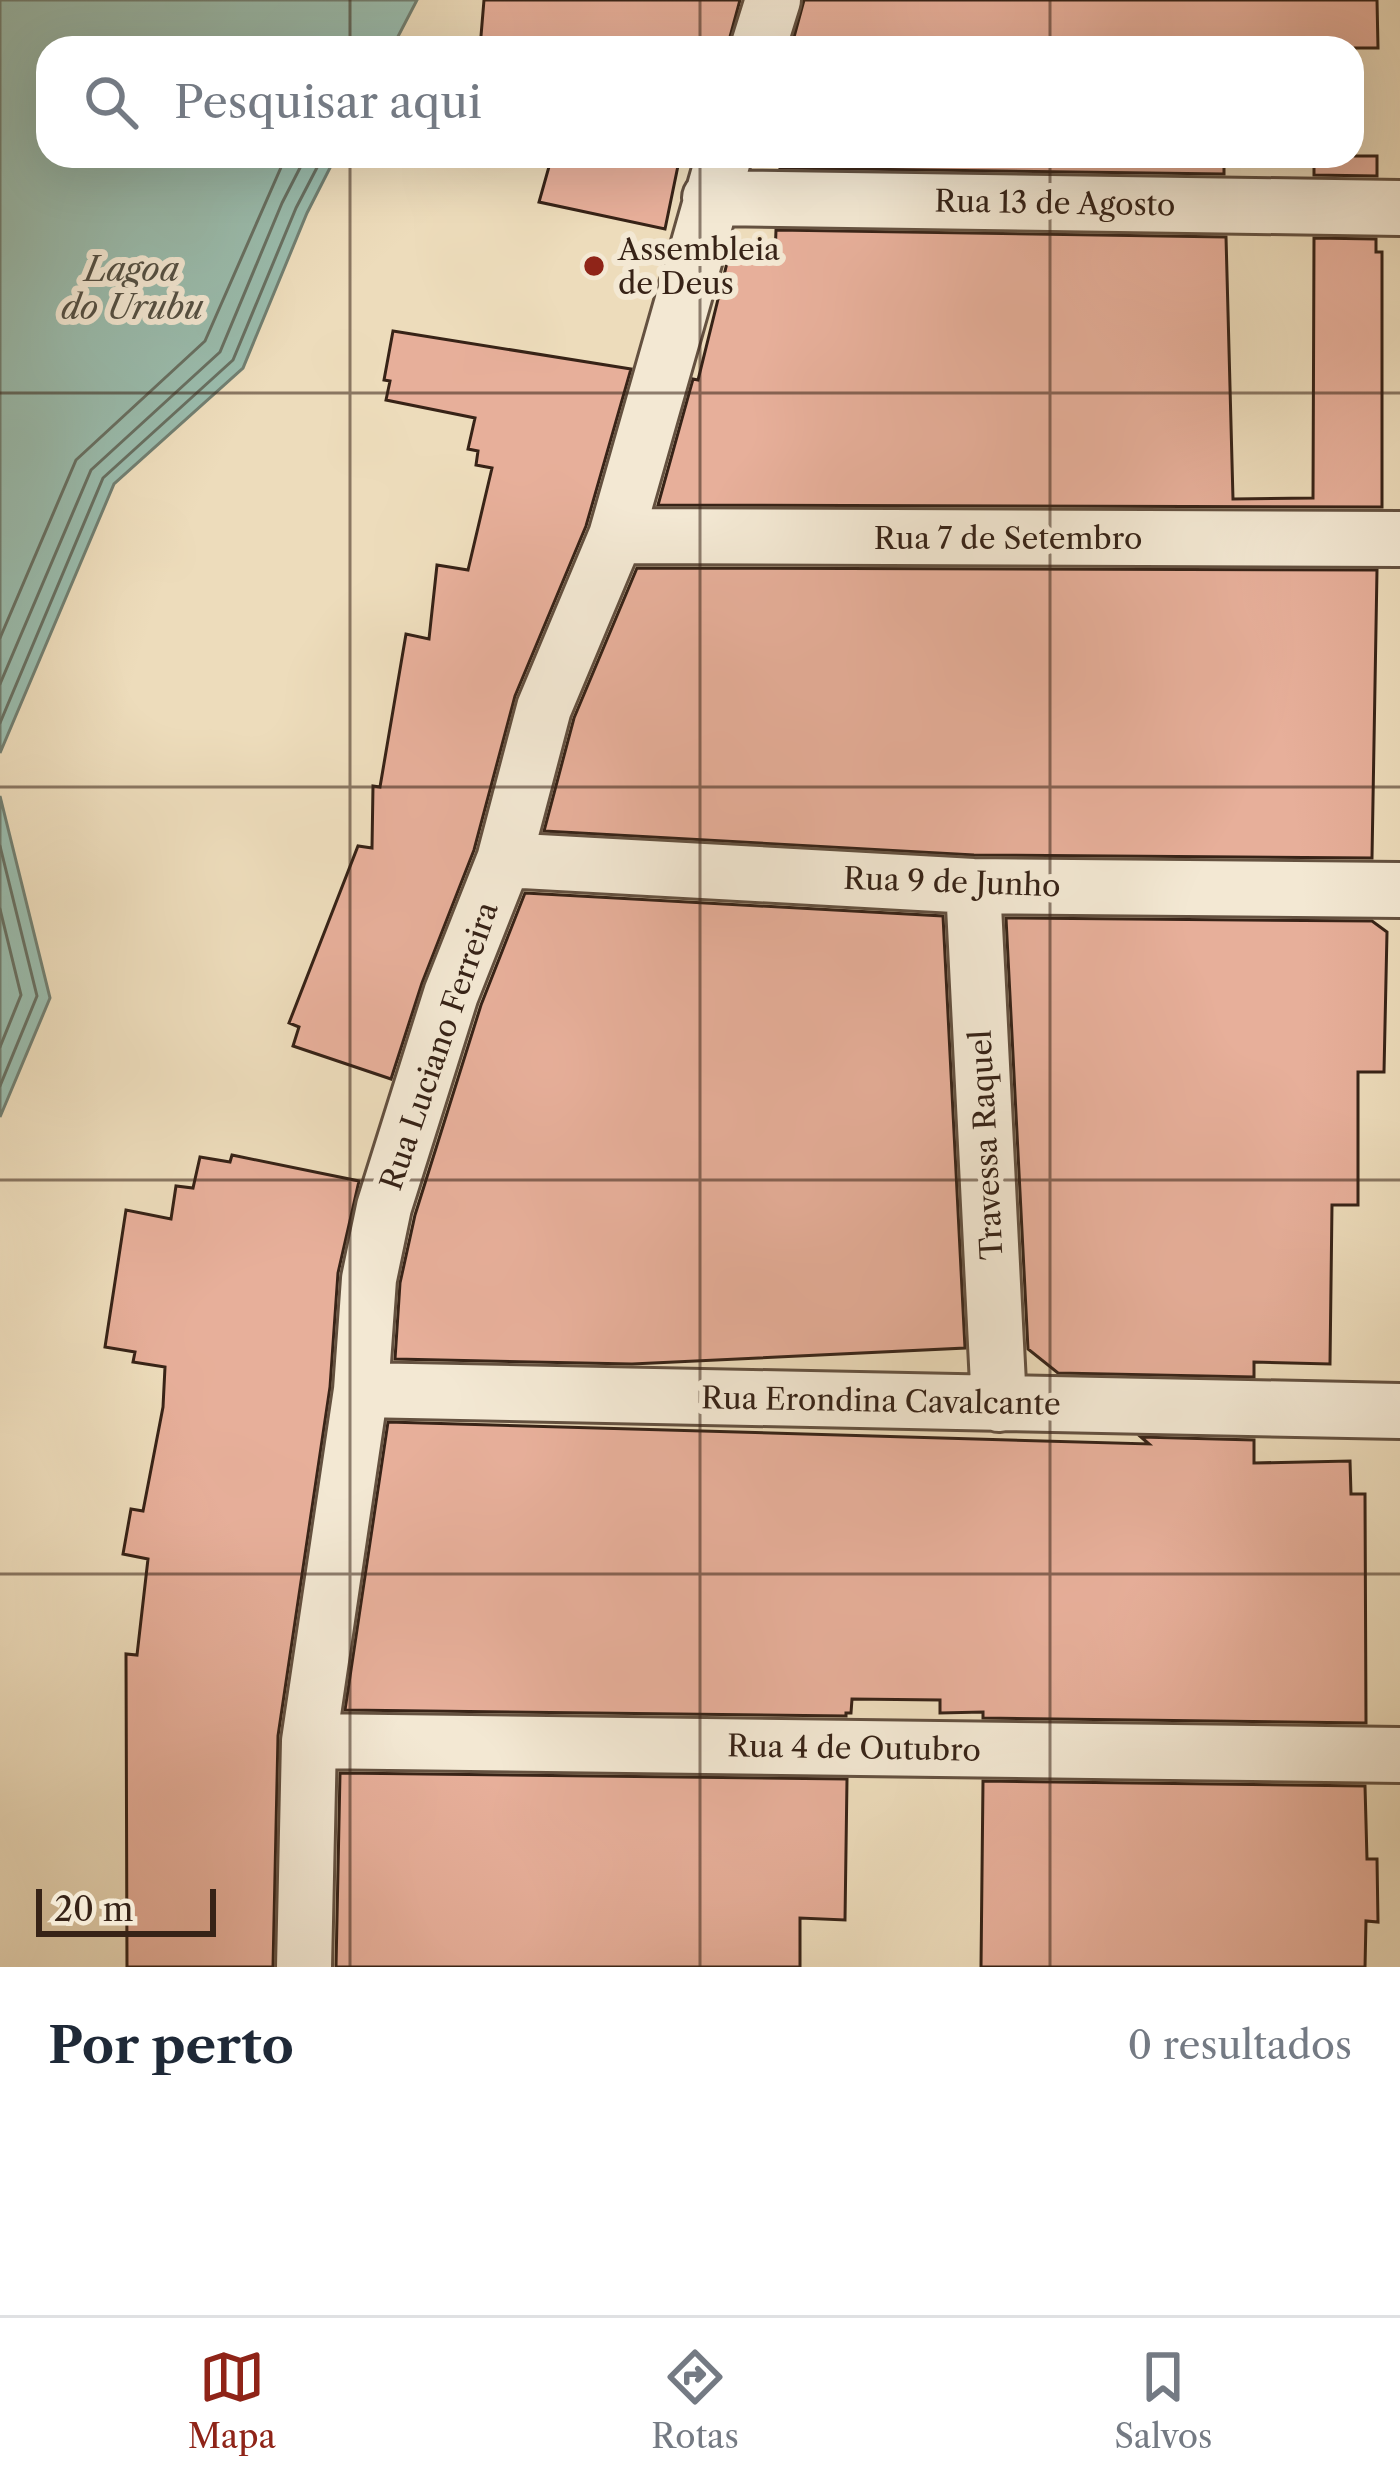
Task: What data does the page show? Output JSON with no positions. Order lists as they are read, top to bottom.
{
  "streets": {
    "street": [
      "Rua 13 de Agosto",
      "Rua 7 de Setembro",
      "Rua 9 de Junho",
      "Rua Luciano Ferreira",
      "Travessa Raquel",
      "Rua Erondina Cavalcante",
      "Rua 4 de Outubro"
    ]
  },
  "crossings": [
    ["Rua 13 de Agosto", "Rua Luciano Ferreira"],
    ["Rua 7 de Setembro", "Rua Luciano Ferreira"],
    ["Rua 9 de Junho", "Rua Luciano Ferreira"],
    ["Rua 9 de Junho", "Travessa Raquel"],
    ["Rua Luciano Ferreira", "Rua Erondina Cavalcante"],
    ["Rua Luciano Ferreira", "Rua 4 de Outubro"],
    ["Travessa Raquel", "Rua Erondina Cavalcante"]
  ],
  "water": ["Lagoa do Urubu"],
  "places": ["Assembleia de Deus"],
  "scale_bar": "20 m",
  "page": {
    "search": "Pesquisar aqui",
    "scale": "20 m",
    "heading": ["Por perto", "0 resultados"],
    "nav": ["Mapa", "Rotas", "Salvos"]
  }
}
